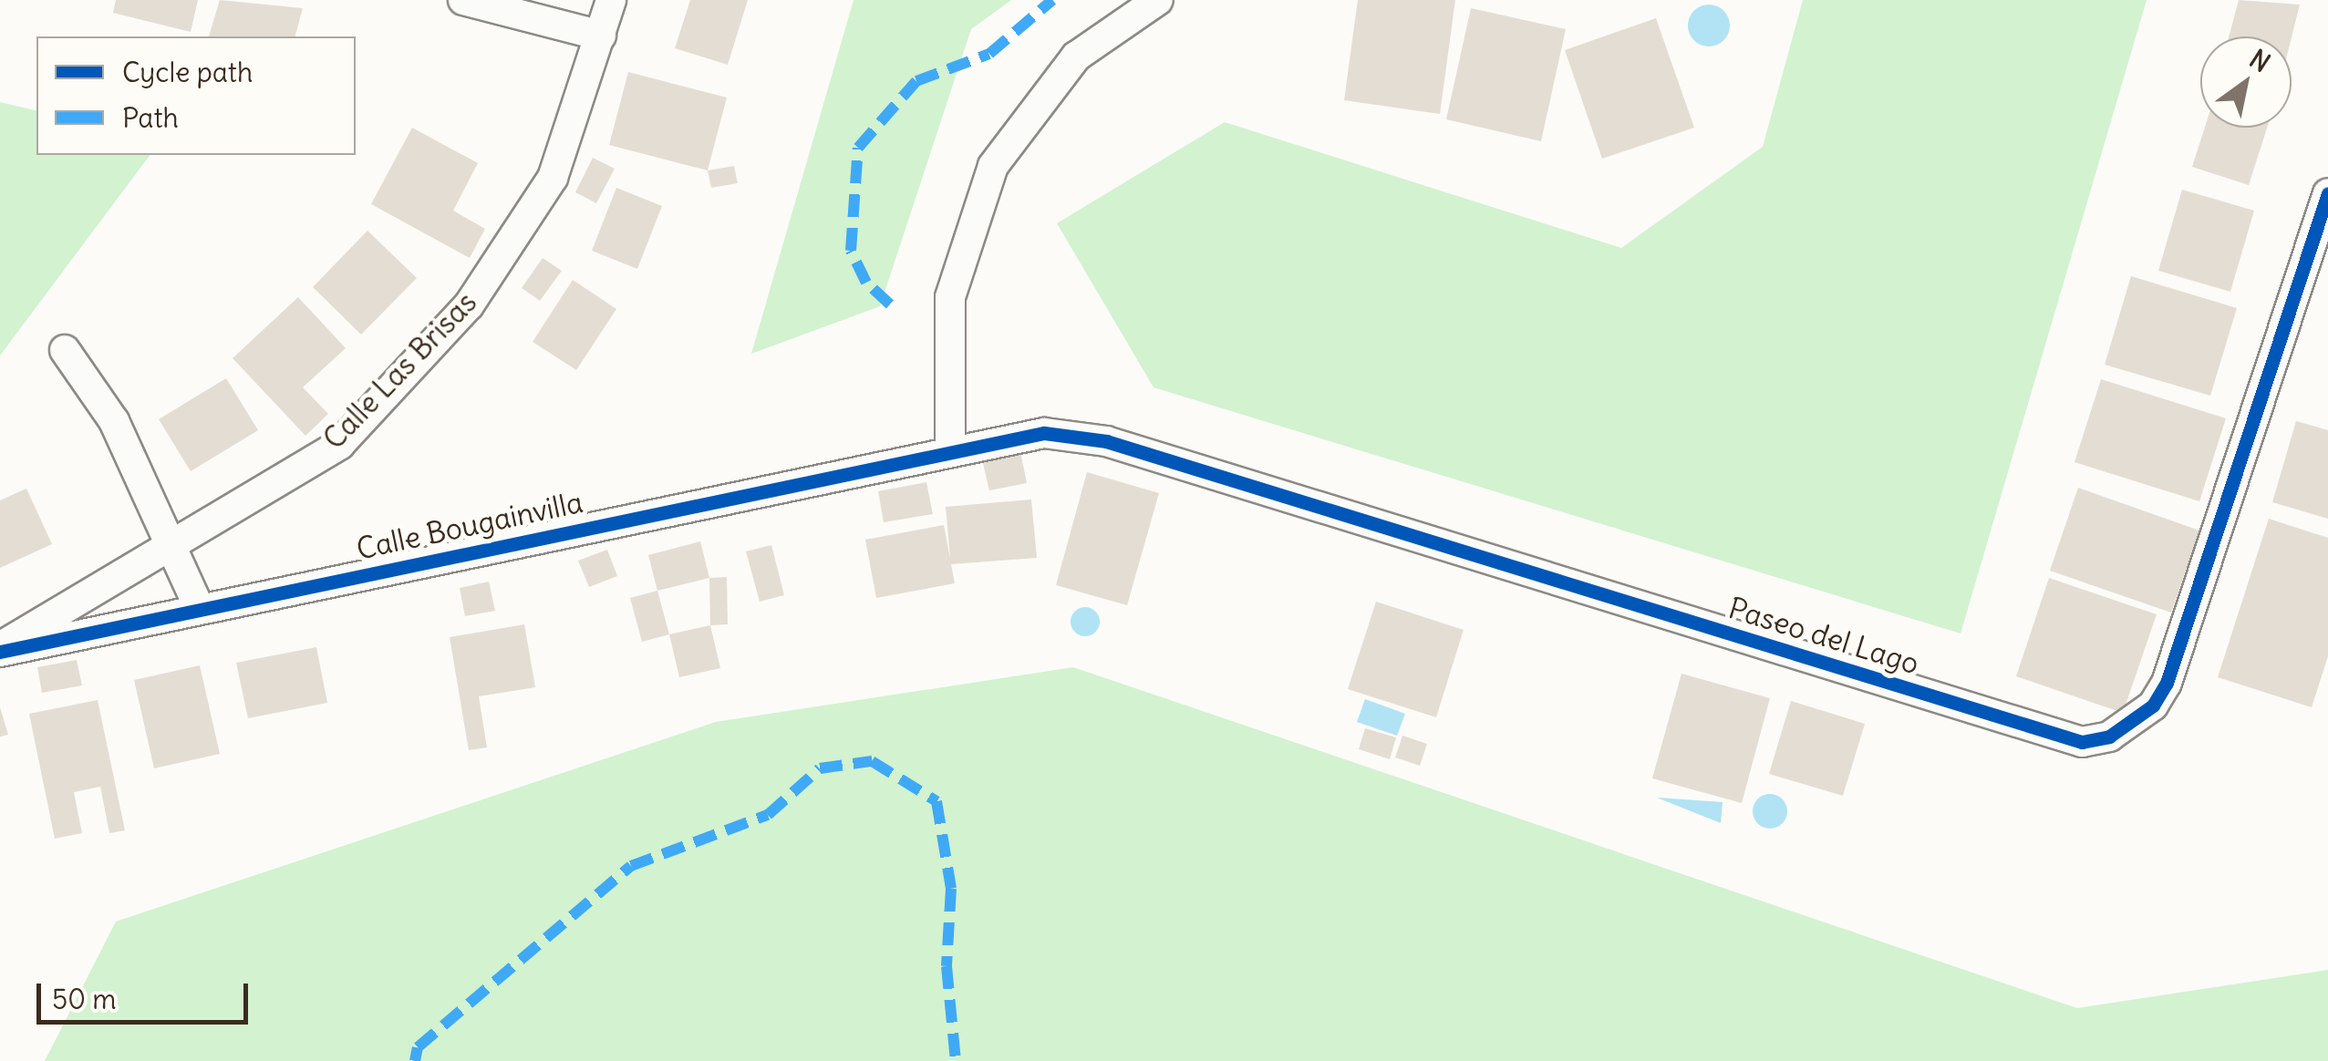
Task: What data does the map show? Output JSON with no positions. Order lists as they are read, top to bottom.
{
  "streets": {
    "street": ["Calle Las Brisas", "Calle Bougainvilla", "Paseo del Lago"]
  },
  "crossings": [
    ["Calle Las Brisas", "Calle Bougainvilla"],
    ["Calle Bougainvilla", "Paseo del Lago"]
  ],
  "legend": ["Cycle path", "Path"],
  "scale_bar": "50 m",
  "north": "top right"
}
